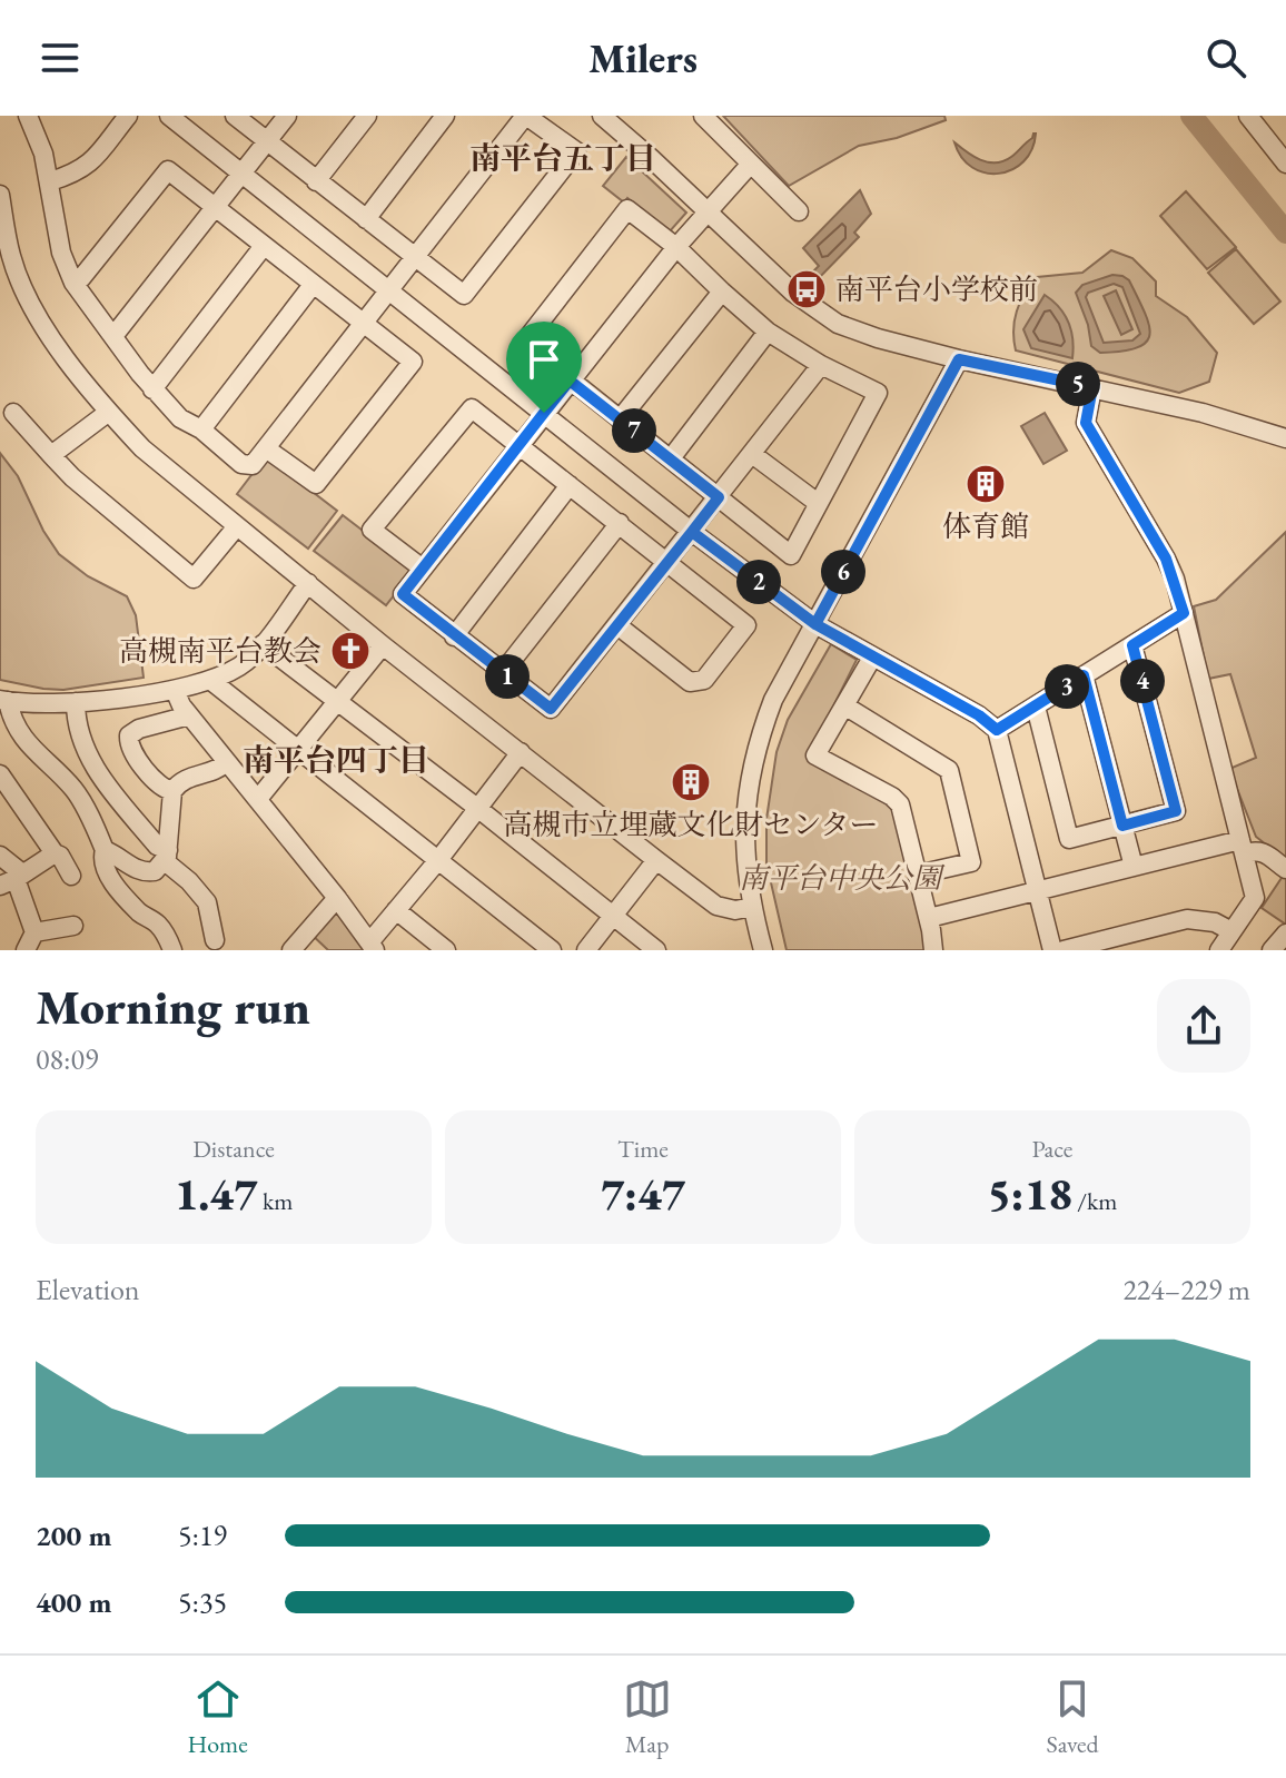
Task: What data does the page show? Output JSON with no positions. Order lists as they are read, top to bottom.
{
  "districts": ["南平台五丁目", "南平台四丁目"],
  "parks": ["南平台中央公園"],
  "places": {
    "bus stop": ["南平台小学校前"],
    "building": ["体育館", "高槻市立埋蔵文化財センター"],
    "church": ["高槻南平台教会"]
  },
  "page": {
    "header": "Milers",
    "pins": [
      "5",
      "7",
      "6",
      "2",
      "1",
      "4",
      "3"
    ],
    "heading": ["Morning run", "08:09"],
    "stats": [
      ["Distance", "1.47 km"],
      ["Time", "7:47"],
      ["Pace", "5:18 /km"]
    ],
    "chart": ["Elevation", "224–229 m"],
    "list": [
      {
        "name": "200 m",
        "note": "5:19"
      },
      {
        "name": "400 m",
        "note": "5:35"
      }
    ],
    "tabs": ["Home", "Map", "Saved"]
  }
}
